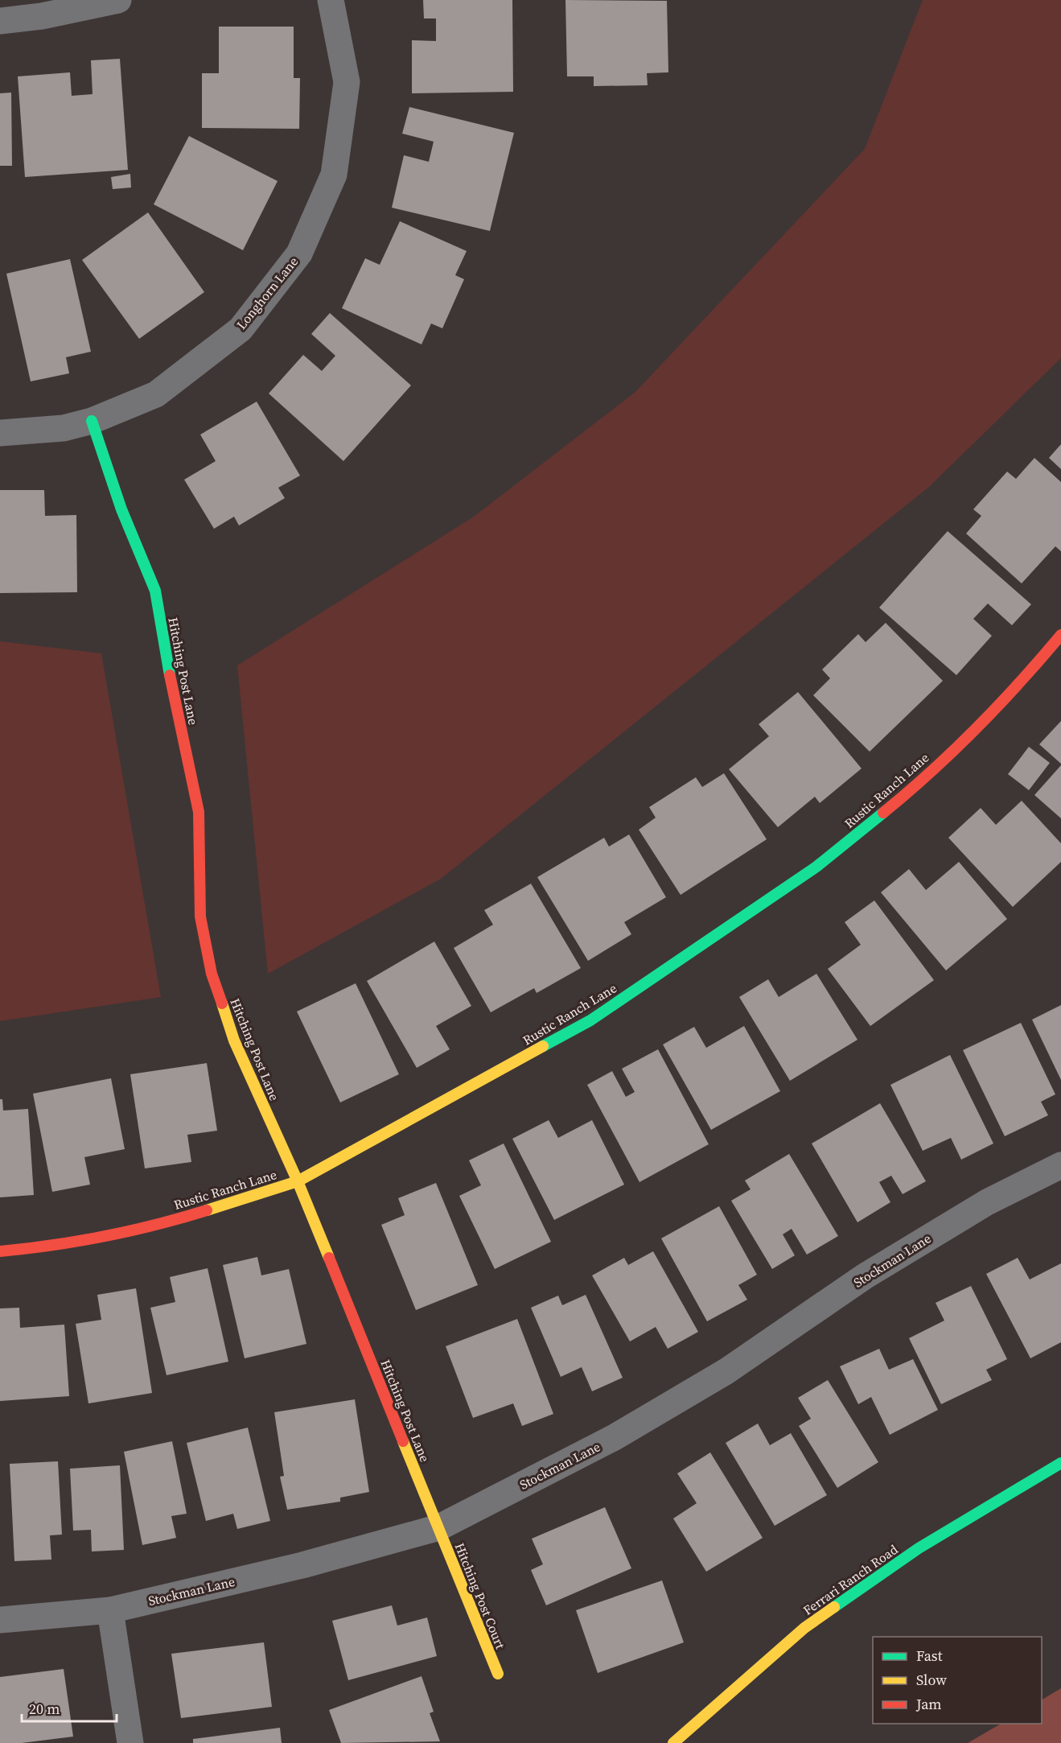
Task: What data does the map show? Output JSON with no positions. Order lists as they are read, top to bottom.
{
  "streets": {
    "street": [
      "Longhorn Lane",
      "Hitching Post Lane",
      "Rustic Ranch Lane",
      "Stockman Lane",
      "Ferrari Ranch Road",
      "Hitching Post Court"
    ]
  },
  "crossings": [
    ["Longhorn Lane", "Hitching Post Lane"],
    ["Hitching Post Lane", "Rustic Ranch Lane"],
    ["Hitching Post Lane", "Stockman Lane"],
    ["Hitching Post Lane", "Hitching Post Court"],
    ["Stockman Lane", "Hitching Post Court"]
  ],
  "legend": ["Fast", "Slow", "Jam"],
  "scale_bar": "20 m"
}
